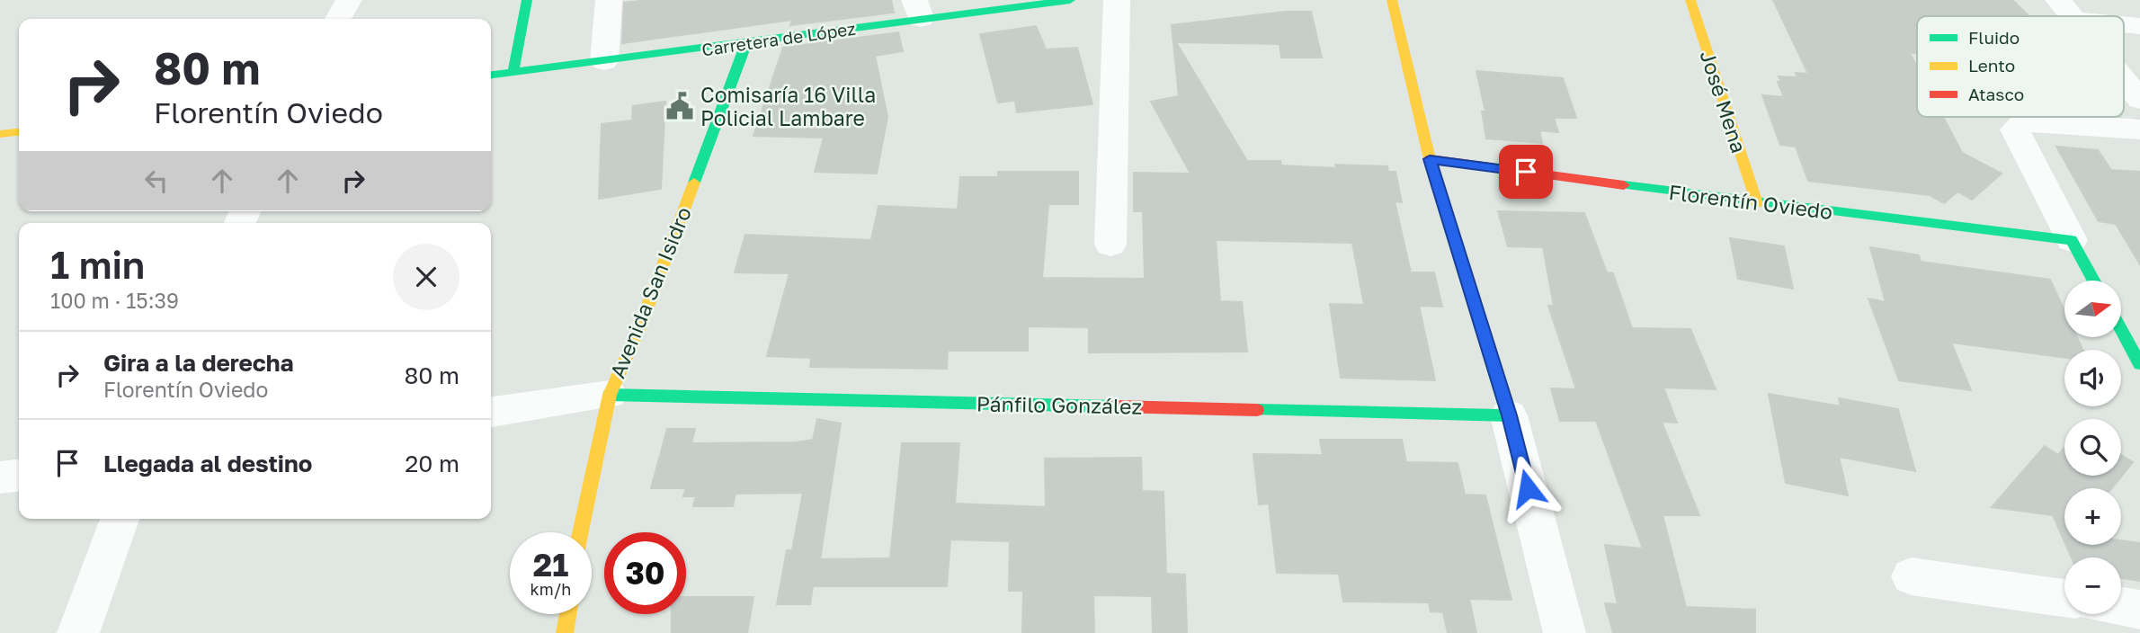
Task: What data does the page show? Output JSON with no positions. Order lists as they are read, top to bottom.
{
  "streets": {
    "street": [
      "Carretera de López",
      "José Mena",
      "Florentín Oviedo",
      "Avenida San Isidro",
      "Pánfilo González"
    ]
  },
  "crossings": [
    ["Carretera de López", "Avenida San Isidro"],
    ["José Mena", "Florentín Oviedo"],
    ["Avenida San Isidro", "Pánfilo González"]
  ],
  "places": {
    "public building": ["Comisaría 16 Villa Policial Lambare"]
  },
  "legend": ["Fluido", "Lento", "Atasco"],
  "north": "right",
  "page": {
    "turn": ["80 m", "Florentín Oviedo"],
    "heading": ["1 min", "100 m · 15:39"],
    "map_buttons": ["+", "−"],
    "list": [
      {
        "name": "Gira a la derecha",
        "note": "Florentín Oviedo",
        "value": "80 m"
      },
      {
        "name": "Llegada al destino",
        "value": "20 m"
      }
    ],
    "speed": "21 km/h",
    "limit": "30"
  }
}
